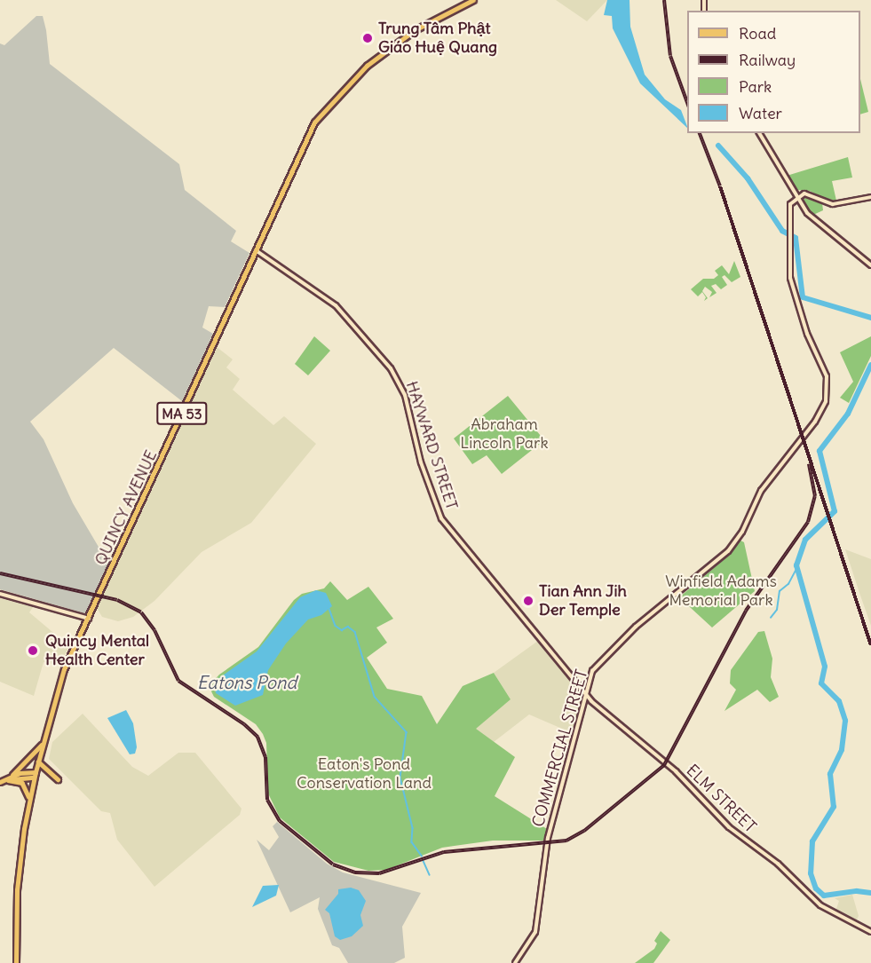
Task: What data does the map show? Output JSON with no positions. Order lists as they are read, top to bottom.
{
  "streets": {
    "main road": [
      "MA 53",
      "HAYWARD STREET",
      "QUINCY AVENUE",
      "COMMERCIAL STREET",
      "ELM STREET"
    ]
  },
  "crossings": [
    ["MA 53", "QUINCY AVENUE"],
    ["HAYWARD STREET", "QUINCY AVENUE"],
    ["HAYWARD STREET", "COMMERCIAL STREET"],
    ["HAYWARD STREET", "ELM STREET"],
    ["COMMERCIAL STREET", "ELM STREET"]
  ],
  "water": ["Eatons Pond"],
  "parks": ["Abraham Lincoln Park", "Winfield Adams Memorial Park", "Eaton's Pond Conservation Land"],
  "places": ["Trung Tâm Phật Giáo Huệ Quang", "Tian Ann Jih Der Temple", "Quincy Mental Health Center"],
  "legend": [
    "Road",
    "Railway",
    "Park",
    "Water"
  ]
}
